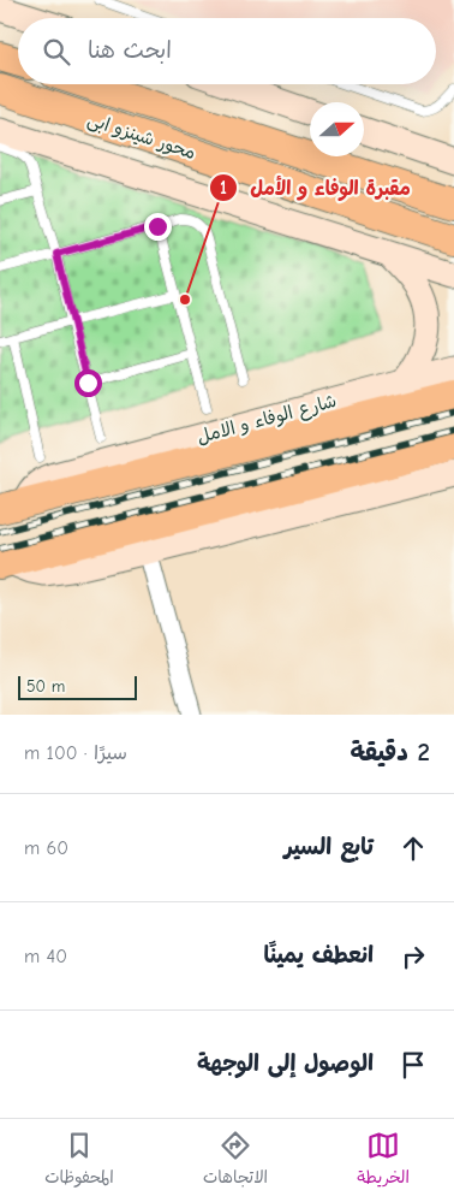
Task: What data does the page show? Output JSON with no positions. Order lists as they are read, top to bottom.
{
  "streets": {
    "main road": ["محور شينزو ابى"],
    "street": ["شارع الوفاء و الامل"]
  },
  "places": ["مقبرة الوفاء و الأمل"],
  "scale_bar": "50 m",
  "north": "right",
  "page": {
    "search": "ابحث هنا",
    "scale": "50 m",
    "heading": ["2 دقيقة", "سيرًا · 100 m"],
    "list": [
      ["تابع السير", "60 m"],
      ["انعطف يمينًا", "40 m"],
      "الوصول إلى الوجهة"
    ],
    "nav": ["الخريطة", "الاتجاهات", "المحفوظات"]
  }
}
